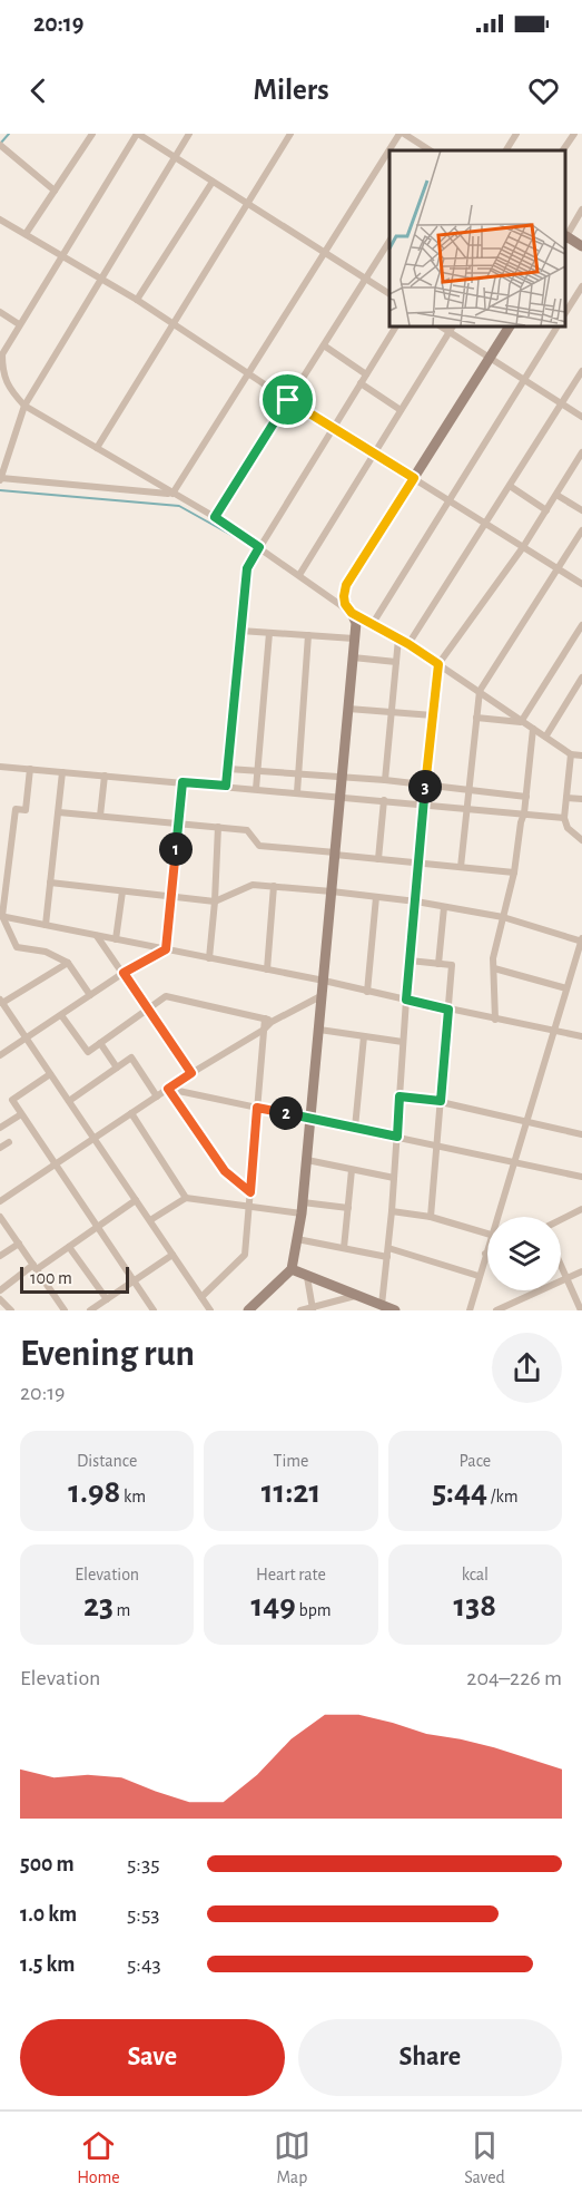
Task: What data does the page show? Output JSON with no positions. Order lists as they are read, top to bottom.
{
  "scale_bar": "100 m",
  "page": {
    "status": "20:19",
    "header": "Milers",
    "pins": ["3", "1", "2"],
    "scale": "100 m",
    "heading": ["Evening run", "20:19"],
    "stats": [
      ["Distance", "1.98 km"],
      ["Time", "11:21"],
      ["Pace", "5:44 /km"],
      ["Elevation", "23 m"],
      ["Heart rate", "149 bpm"],
      ["kcal", "138"]
    ],
    "chart": ["Elevation", "204–226 m"],
    "list": [
      {
        "name": "500 m",
        "note": "5:35"
      },
      {
        "name": "1.0 km",
        "note": "5:53"
      },
      {
        "name": "1.5 km",
        "note": "5:43"
      }
    ],
    "buttons": ["Save", "Share"],
    "tabs": ["Home", "Map", "Saved"]
  }
}
